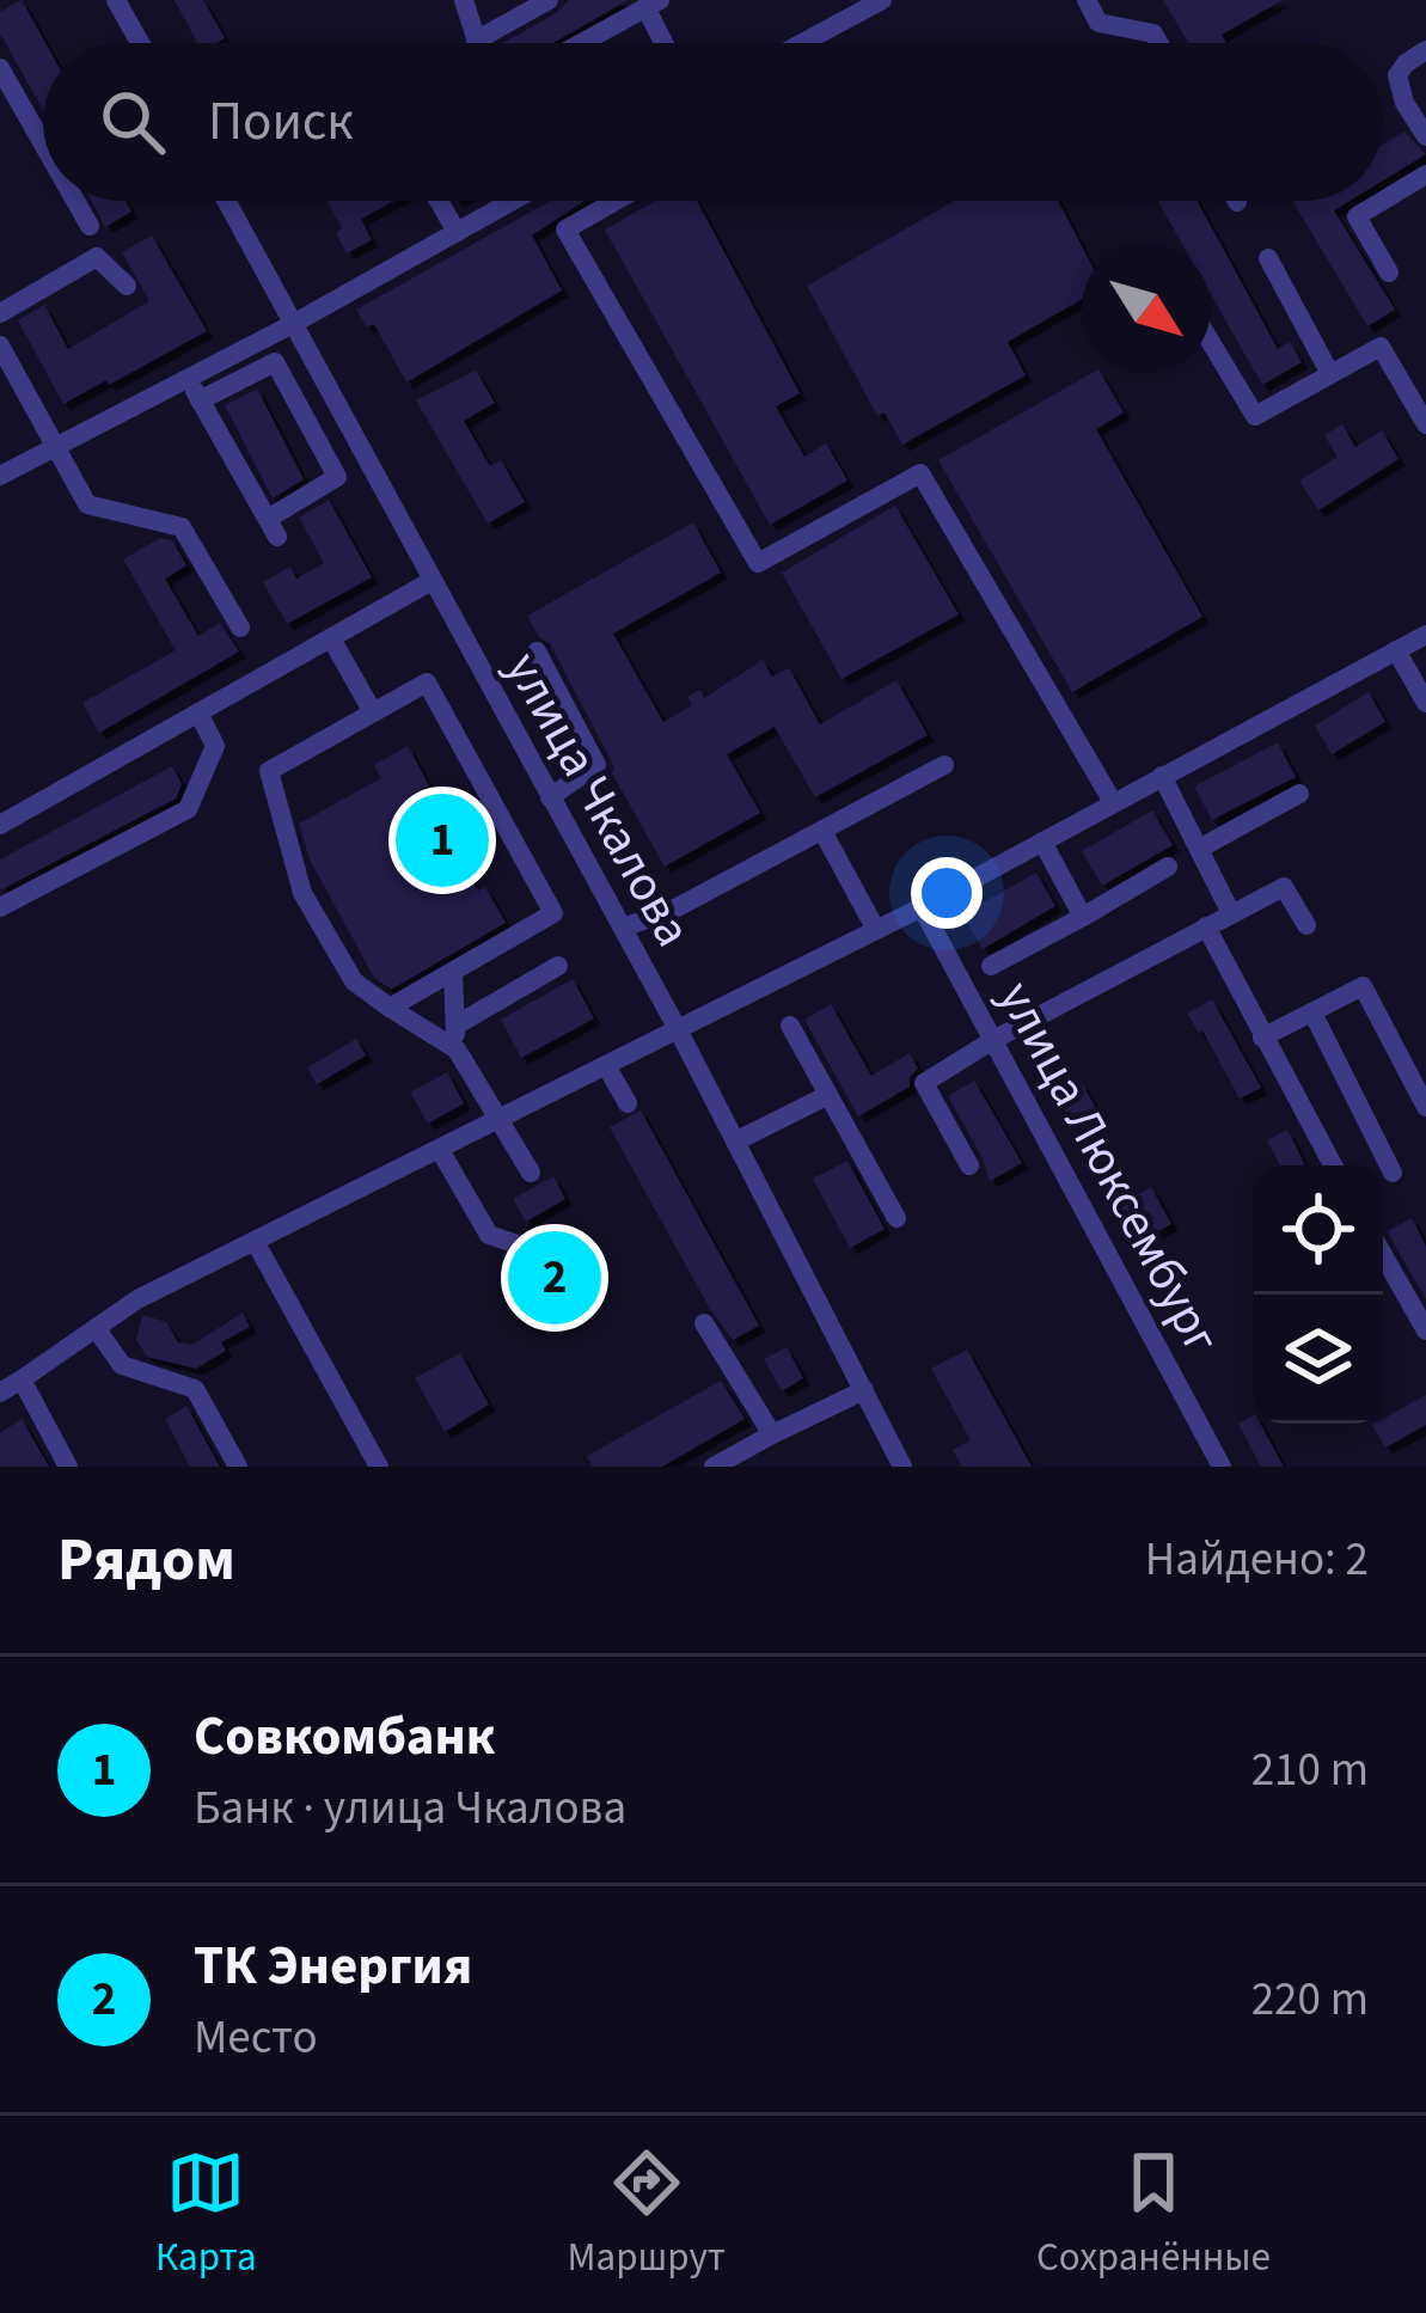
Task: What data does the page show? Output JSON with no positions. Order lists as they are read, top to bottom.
{
  "streets": {
    "street": ["улица Чкалова", "улица Люксембург"]
  },
  "north": "bottom right",
  "page": {
    "search": "Поиск",
    "pins": ["1", "2"],
    "heading": ["Рядом", "Найдено: 2"],
    "list": [
      {
        "mark": "1",
        "name": "Совкомбанк",
        "note": "Банк · улица Чкалова",
        "value": "210 m"
      },
      {
        "mark": "2",
        "name": "ТК Энергия",
        "note": "Место",
        "value": "220 m"
      }
    ],
    "nav": ["Карта", "Маршрут", "Сохранённые"]
  }
}
